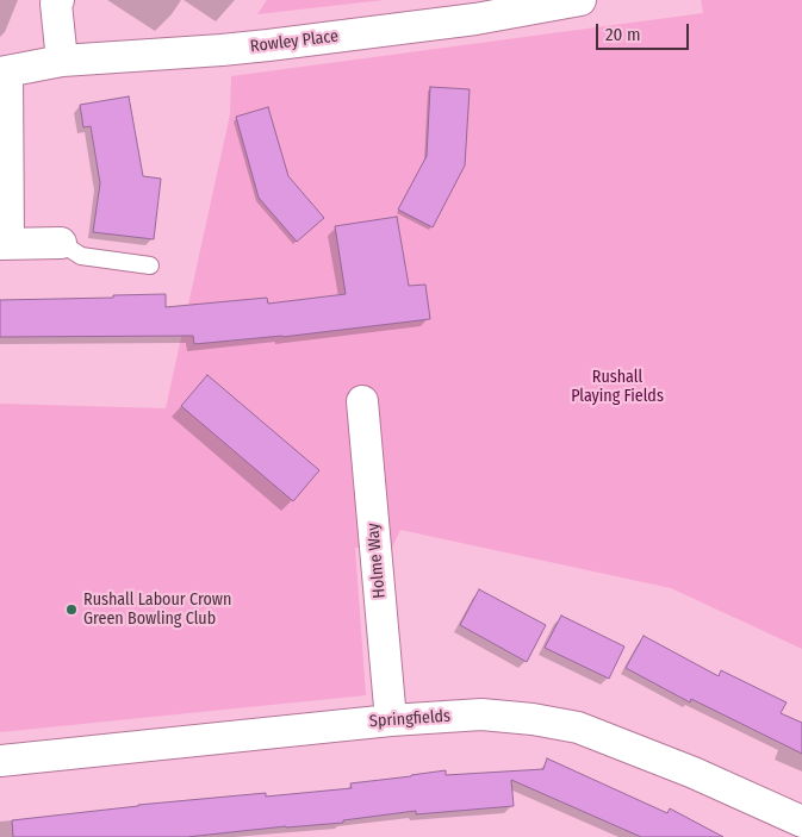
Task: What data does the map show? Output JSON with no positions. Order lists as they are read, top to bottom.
{
  "streets": {
    "street": ["Rowley Place", "Holme Way", "Springfields"]
  },
  "crossings": [
    ["Holme Way", "Springfields"]
  ],
  "parks": ["Rushall Playing Fields"],
  "places": ["Rushall Labour Crown Green Bowling Club"],
  "scale_bar": "20 m"
}
